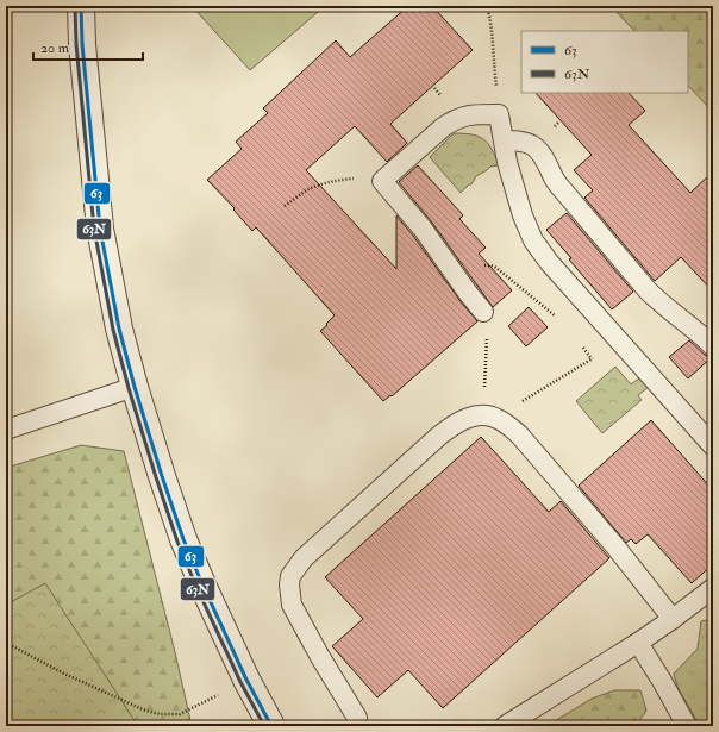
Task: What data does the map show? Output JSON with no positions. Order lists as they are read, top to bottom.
{
  "lines": ["transit line 63", "transit line 63N"],
  "legend": ["63", "63N"],
  "scale_bar": "20 m"
}
